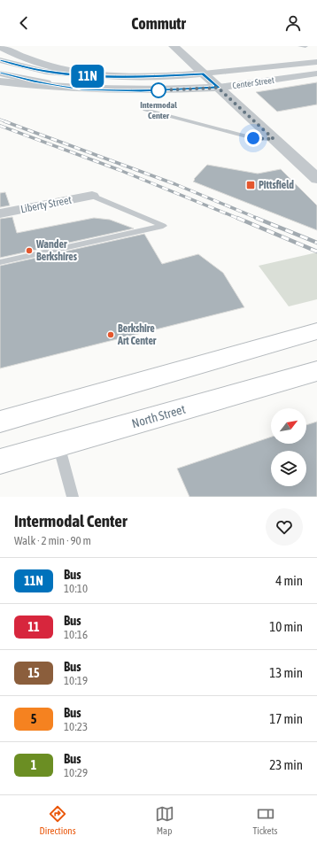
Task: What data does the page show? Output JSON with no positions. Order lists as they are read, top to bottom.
{
  "streets": {
    "main road": ["North Street"],
    "street": ["Center Street", "Liberty Street"]
  },
  "places": {
    "other": ["Intermodal Center", "Wander Berkshires", "Berkshire Art Center"],
    "transit": ["Pittsfield"]
  },
  "lines": ["bus line 11N"],
  "north": "top right",
  "page": {
    "header": "Commutr",
    "on_map": "11N",
    "heading": ["Intermodal Center", "Walk · 2 min · 90 m"],
    "list": [
      {
        "mark": "11N",
        "name": "Bus",
        "note": "10:10",
        "value": "4 min"
      },
      {
        "mark": "11",
        "name": "Bus",
        "note": "10:16",
        "value": "10 min"
      },
      {
        "mark": "15",
        "name": "Bus",
        "note": "10:19",
        "value": "13 min"
      },
      {
        "mark": "5",
        "name": "Bus",
        "note": "10:23",
        "value": "17 min"
      },
      {
        "mark": "1",
        "name": "Bus",
        "note": "10:29",
        "value": "23 min"
      }
    ],
    "tabs": ["Directions", "Map", "Tickets"]
  }
}
